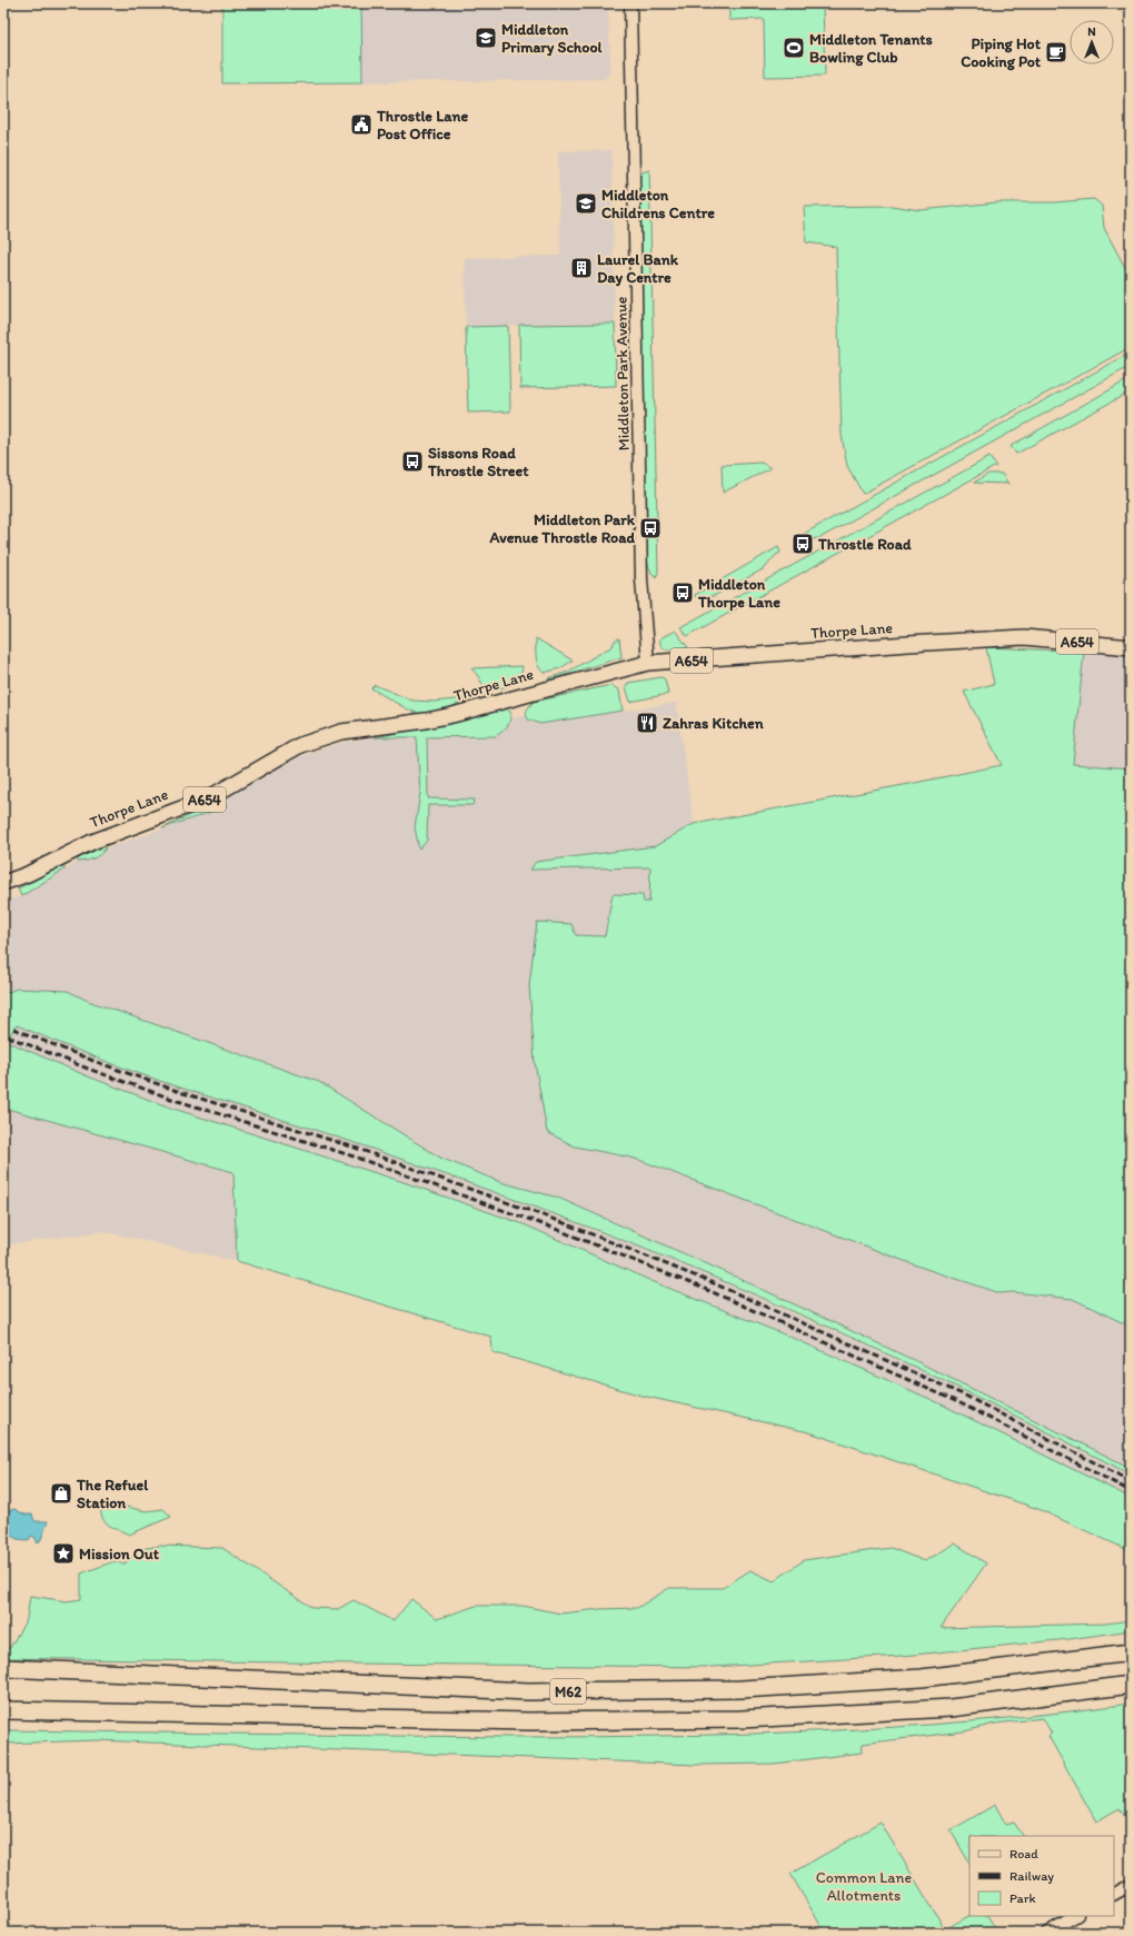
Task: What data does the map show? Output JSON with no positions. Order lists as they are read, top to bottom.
{
  "streets": {
    "highway": ["M62"],
    "main road": ["Thorpe Lane", "A654"],
    "street": ["Middleton Park Avenue"]
  },
  "crossings": [
    ["Middleton Park Avenue", "Thorpe Lane"]
  ],
  "parks": ["Common Lane Allotments"],
  "places": {
    "school or university": ["Middleton Primary School", "Middleton Childrens Centre"],
    "sports": ["Middleton Tenants Bowling Club"],
    "cafe": ["Piping Hot Cooking Pot"],
    "public building": ["Throstle Lane Post Office"],
    "building": ["Laurel Bank Day Centre"],
    "bus stop": [
      "Sissons Road Throstle Street",
      "Middleton Park Avenue Throstle Road",
      "Throstle Road",
      "Middleton Thorpe Lane"
    ],
    "restaurant": ["Zahras Kitchen"],
    "shop": ["The Refuel Station"],
    "place": ["Mission Out"]
  },
  "legend": ["Road", "Railway", "Park"],
  "north": "top"
}
